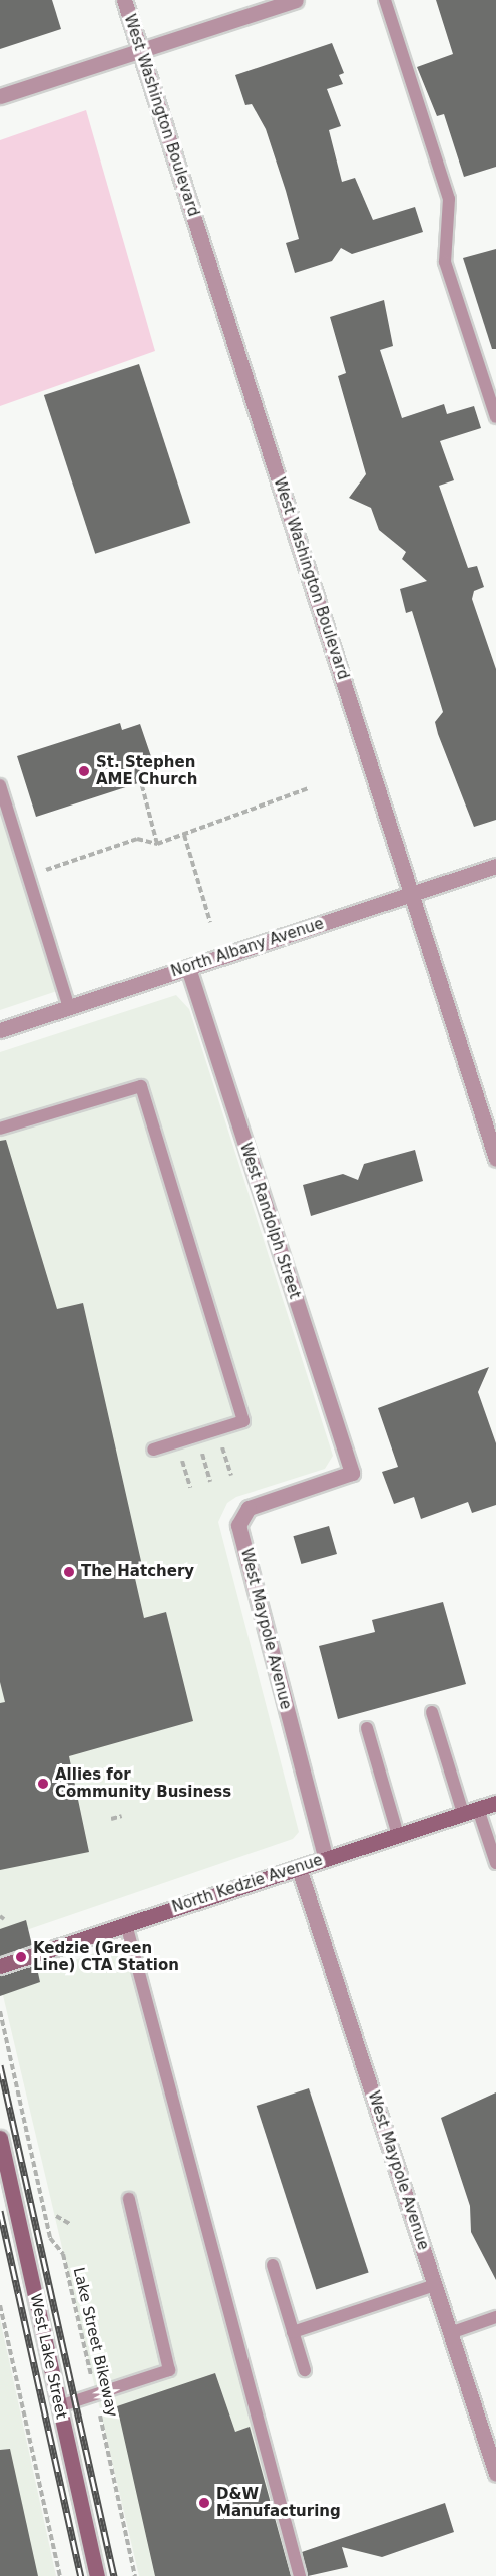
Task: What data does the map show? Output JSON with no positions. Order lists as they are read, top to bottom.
{
  "streets": {
    "main road": ["North Kedzie Avenue", "West Lake Street"],
    "street": [
      "West Washington Boulevard",
      "North Albany Avenue",
      "West Randolph Street",
      "West Maypole Avenue"
    ],
    "path": ["Lake Street Bikeway"]
  },
  "crossings": [
    ["West Washington Boulevard", "North Albany Avenue"],
    ["North Albany Avenue", "West Randolph Street"],
    ["West Randolph Street", "West Maypole Avenue"],
    ["West Maypole Avenue", "North Kedzie Avenue"]
  ],
  "places": [
    "St. Stephen AME Church",
    "The Hatchery",
    "Allies for Community Business",
    "Kedzie (Green Line) CTA Station",
    "D&W Manufacturing"
  ]
}
